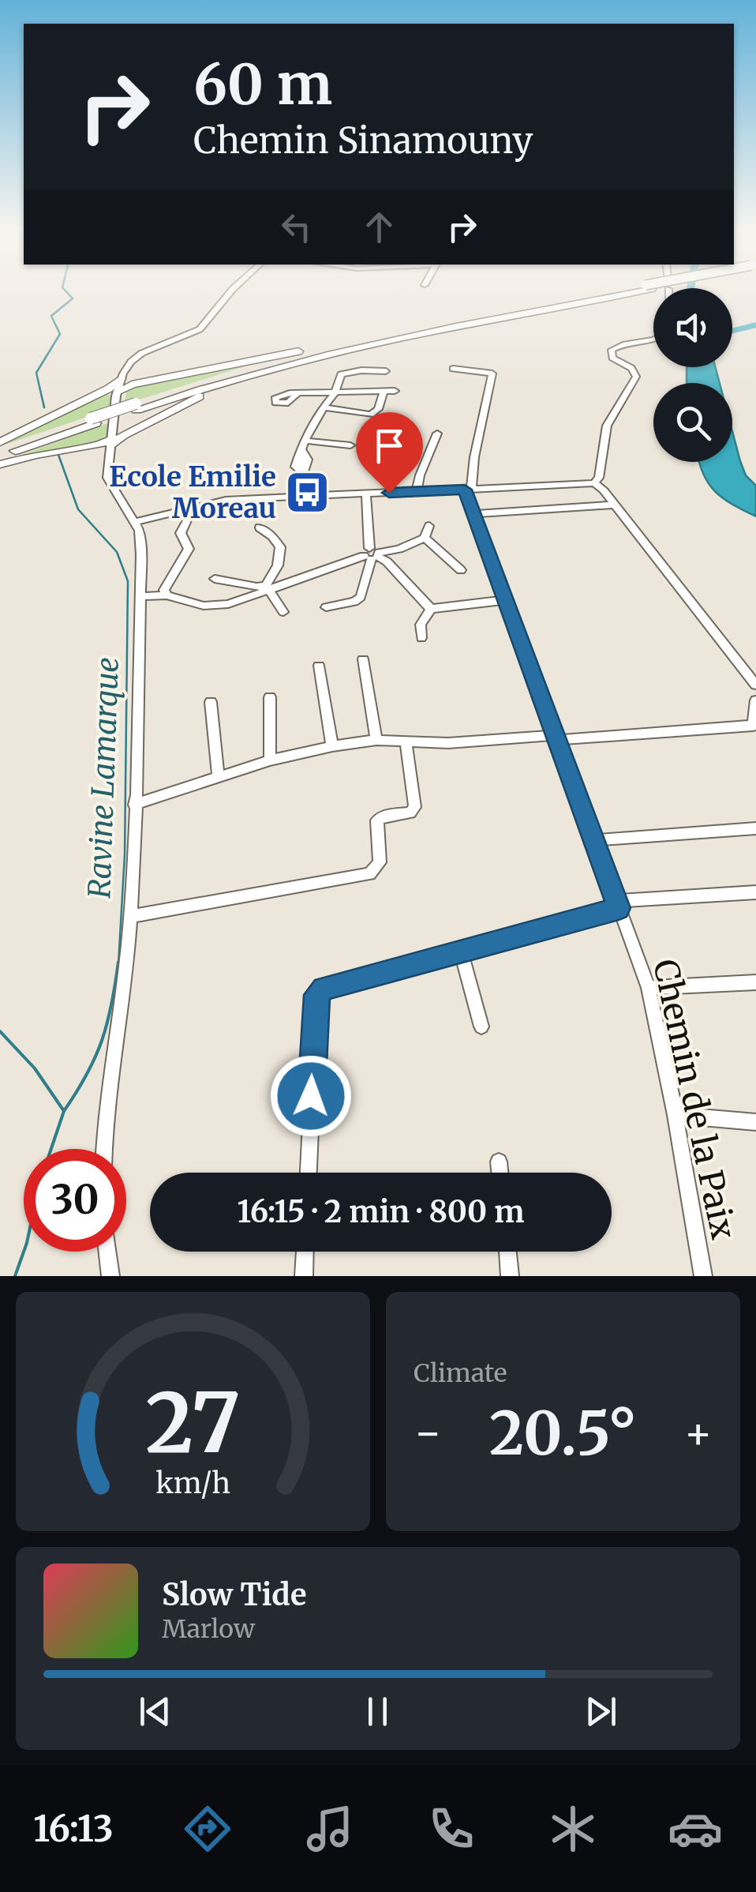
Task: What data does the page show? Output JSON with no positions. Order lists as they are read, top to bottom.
{
  "streets": {
    "street": ["Chemin de la Paix"]
  },
  "water": ["Ravine Lamarque"],
  "places": {
    "bus stop": ["Ecole Emilie Moreau"]
  },
  "page": {
    "turn": ["60 m", "Chemin Sinamouny"],
    "limit": "30",
    "trip": "16:15 · 2 min · 800 m",
    "tile": "Climate",
    "heat": ["−", "20.5°", "+"],
    "song": ["Slow Tide", "Marlow"],
    "tabs": "16:13",
    "gauge": ["27", "km/h"]
  }
}
